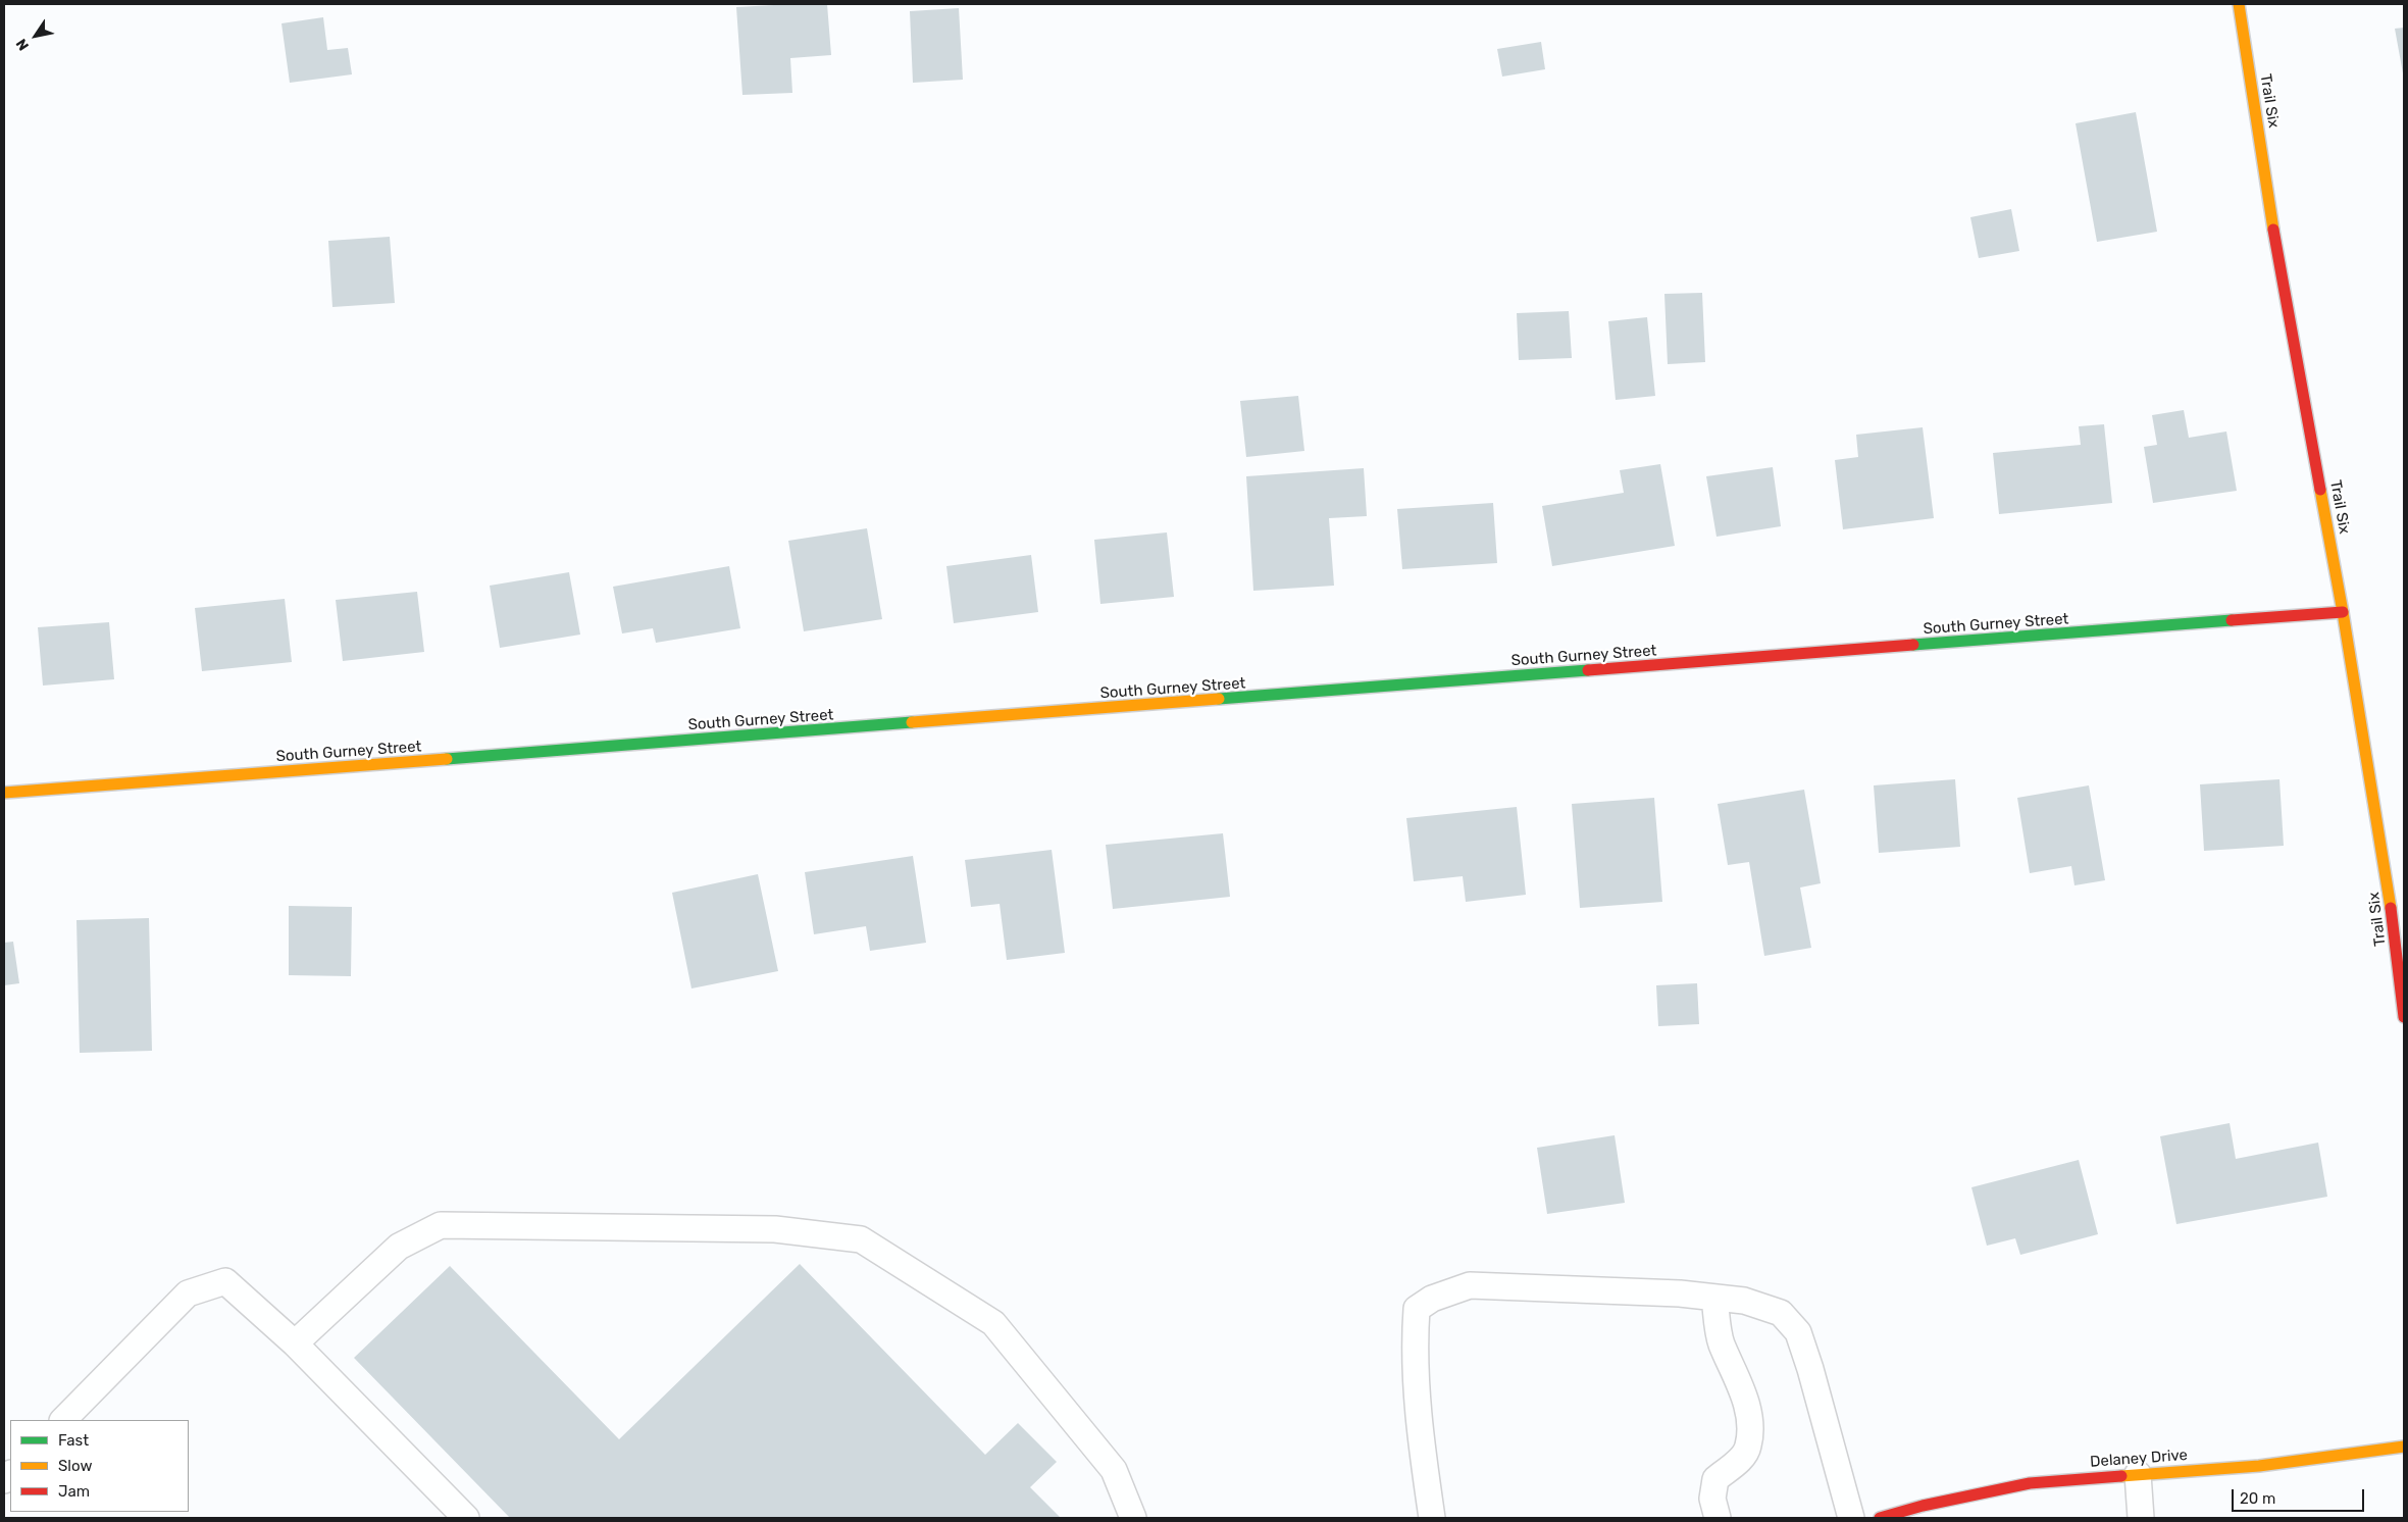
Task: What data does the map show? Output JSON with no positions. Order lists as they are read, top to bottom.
{
  "streets": {
    "street": ["Trail Six", "South Gurney Street", "Delaney Drive"]
  },
  "crossings": [
    ["Trail Six", "South Gurney Street"]
  ],
  "legend": ["Fast", "Slow", "Jam"],
  "scale_bar": "20 m",
  "north": "bottom left"
}
